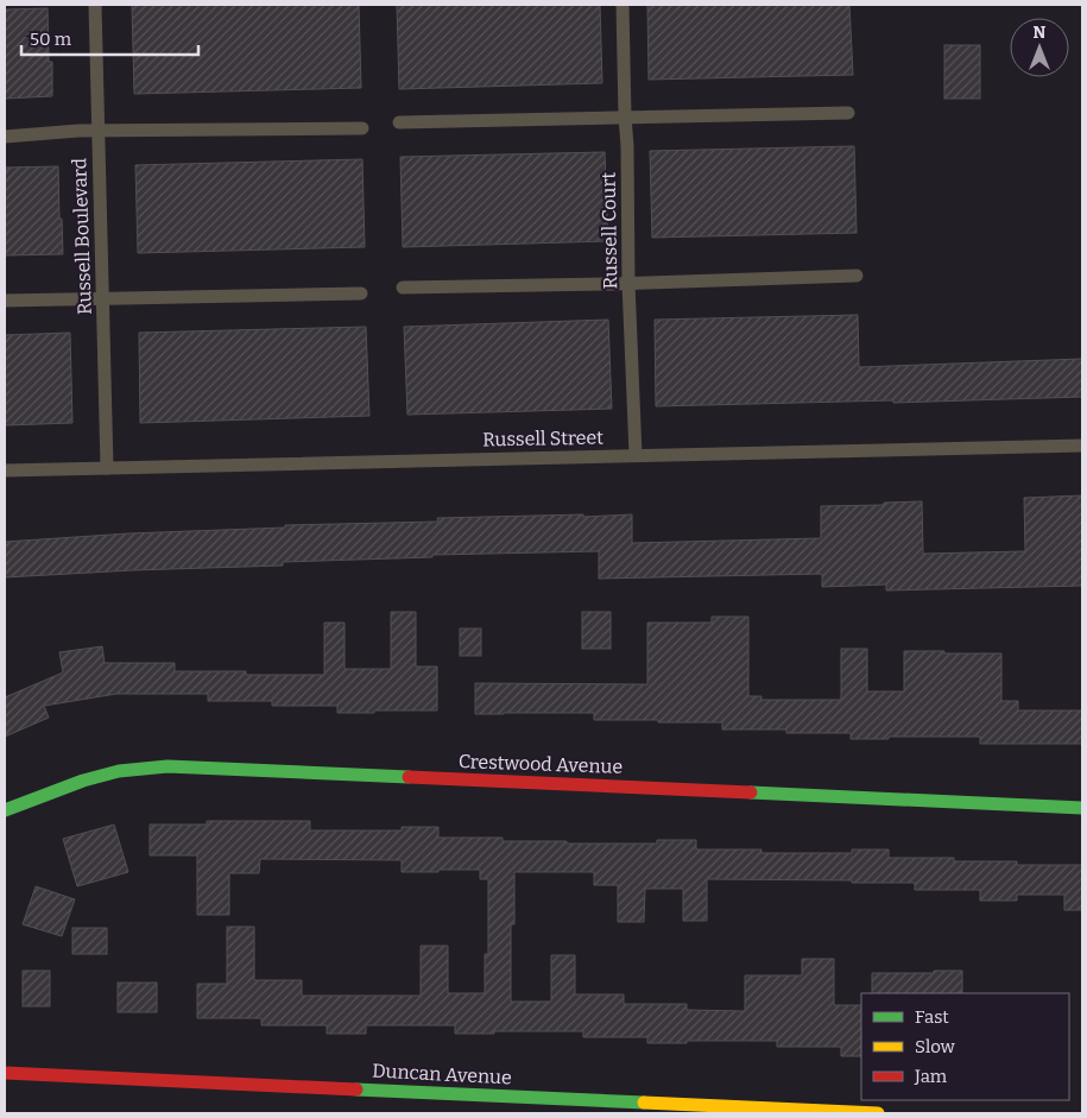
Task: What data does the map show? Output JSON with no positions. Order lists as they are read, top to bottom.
{
  "streets": {
    "street": ["Crestwood Avenue", "Duncan Avenue"],
    "lane": ["Russell Court", "Russell Boulevard", "Russell Street"]
  },
  "crossings": [
    ["Russell Court", "Russell Street"],
    ["Russell Boulevard", "Russell Street"]
  ],
  "legend": ["Fast", "Slow", "Jam"],
  "scale_bar": "50 m",
  "north": "top"
}
